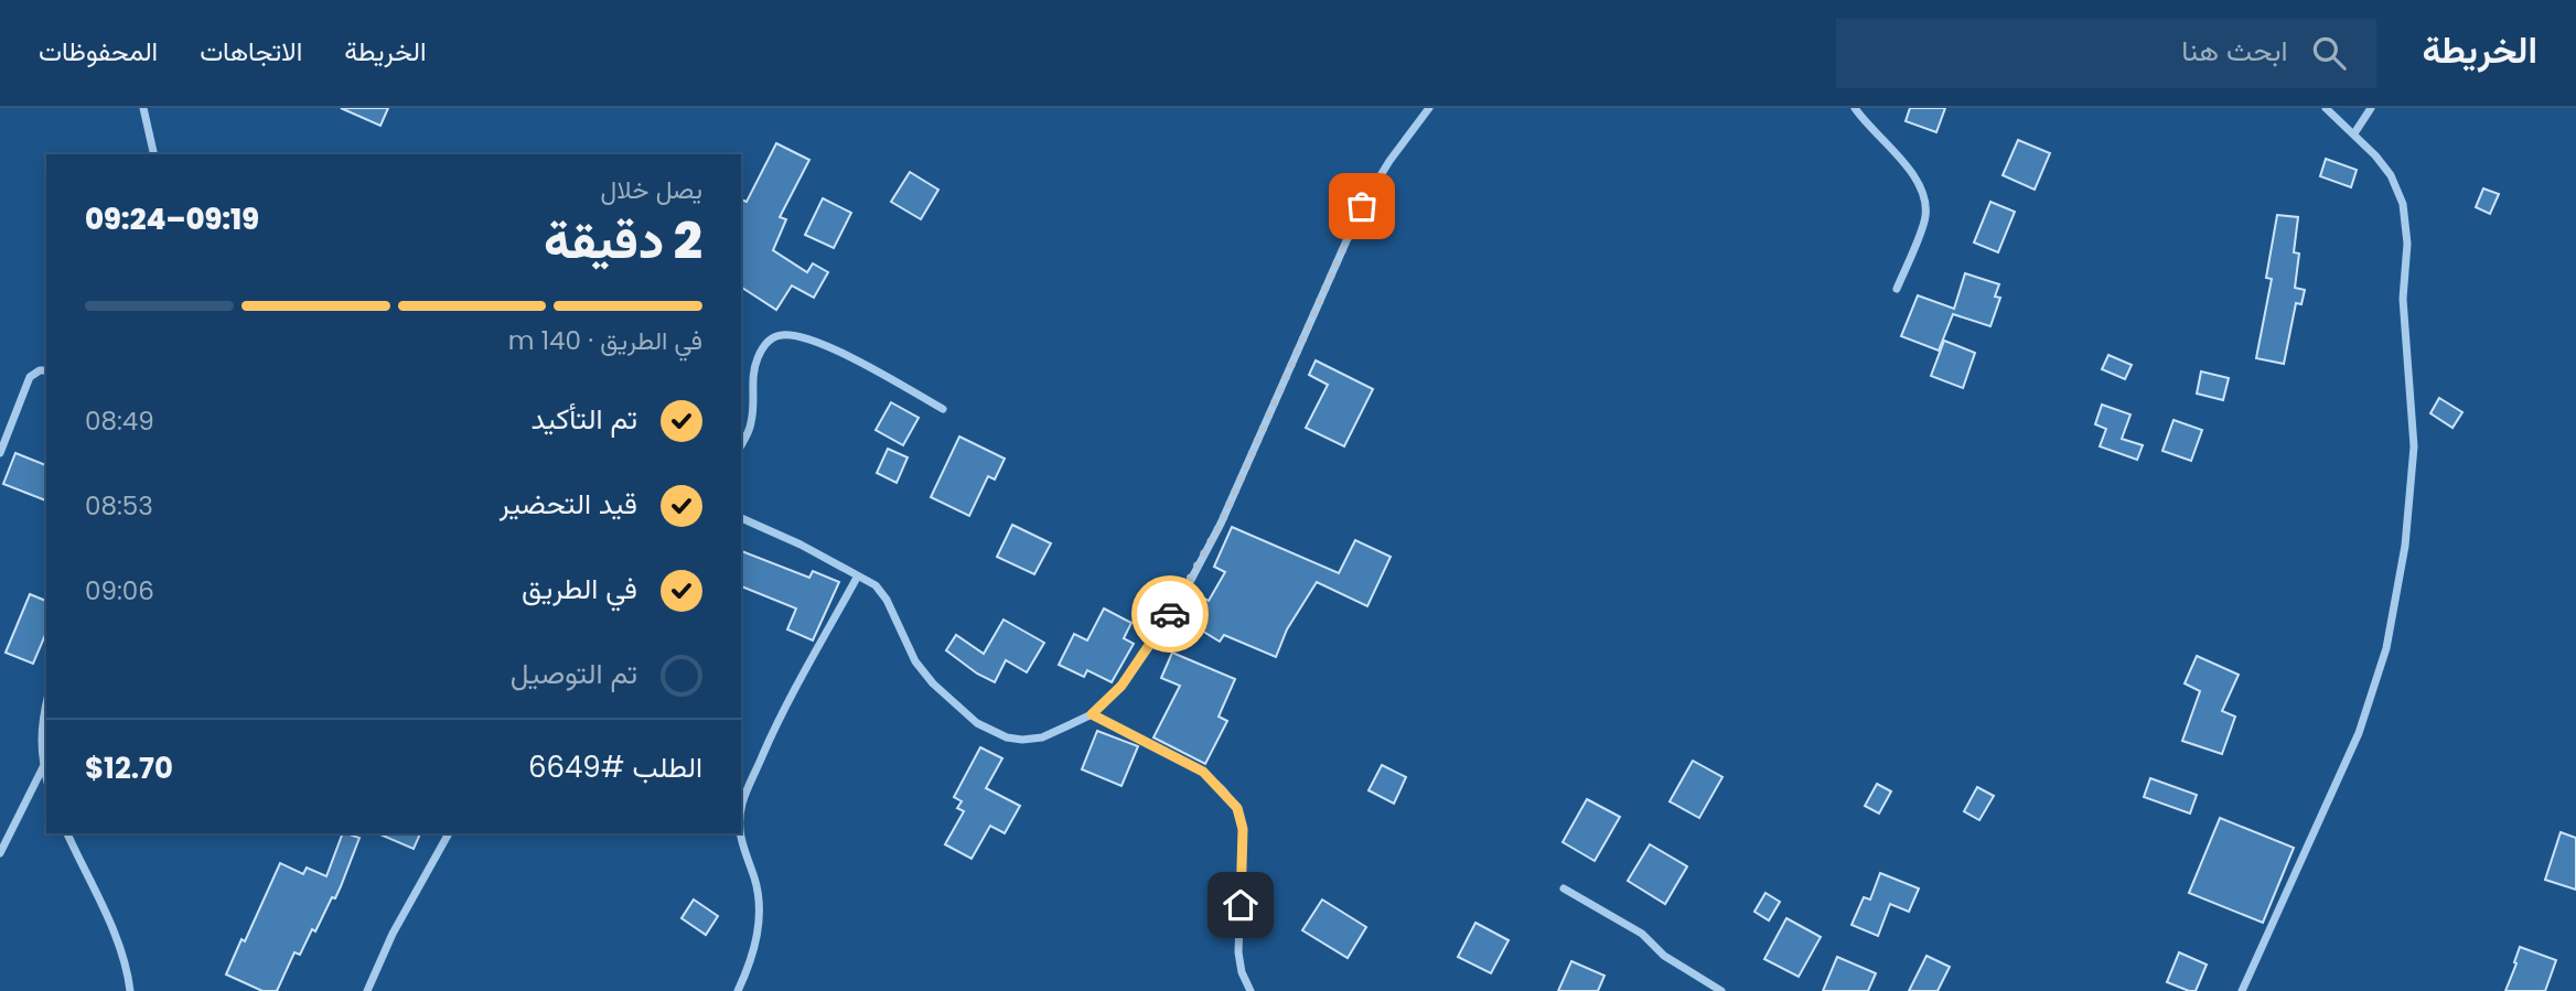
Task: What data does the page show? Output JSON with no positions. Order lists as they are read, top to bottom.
{
  "page": {
    "header": "الخريطة",
    "search": "ابحث هنا",
    "nav": ["الخريطة", "الاتجاهات", "المحفوظات"],
    "heading": ["2 دقيقة", "يصل خلال", "09:19–09:24"],
    "panel": ["الطلب #6649", "$12.70"],
    "bar": "في الطريق · 140 m",
    "list": [
      ["تم التأكيد", "08:49"],
      ["قيد التحضير", "08:53"],
      ["في الطريق", "09:06"],
      "تم التوصيل"
    ]
  }
}
